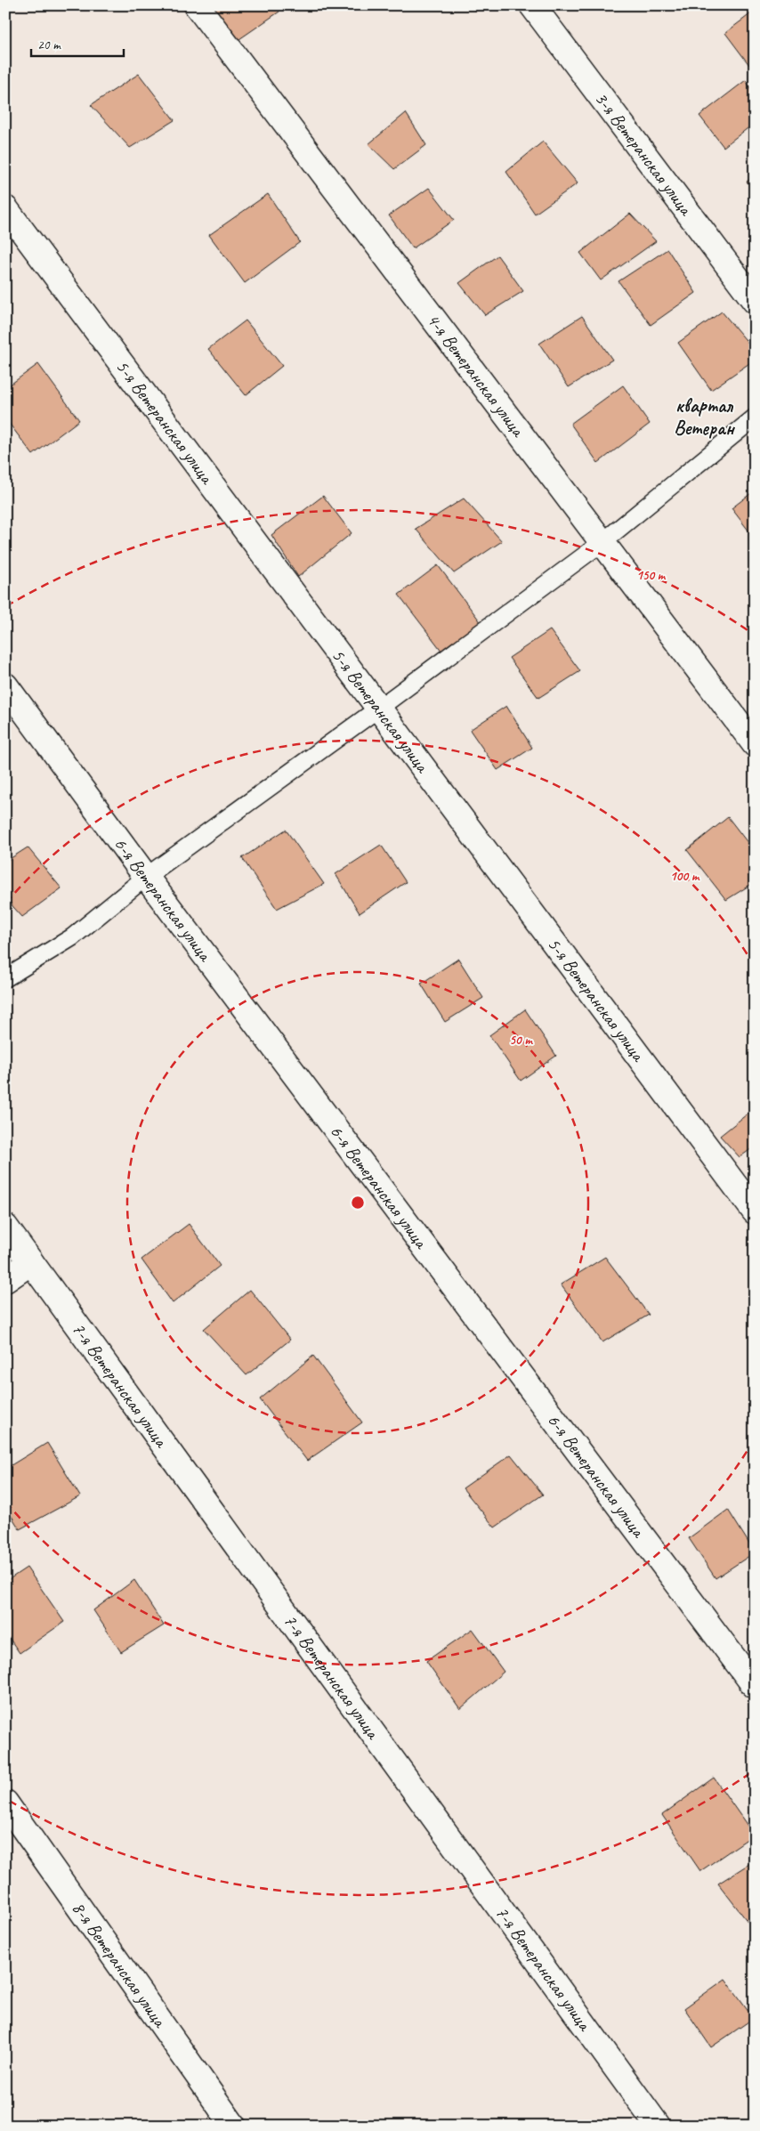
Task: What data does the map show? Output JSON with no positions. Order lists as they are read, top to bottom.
{
  "streets": {
    "street": [
      "3-я Ветеранская улица",
      "4-я Ветеранская улица",
      "5-я Ветеранская улица",
      "6-я Ветеранская улица",
      "7-я Ветеранская улица",
      "8-я Ветеранская улица"
    ]
  },
  "districts": ["квартал Ветеран"],
  "scale_bar": "20 m",
  "rings": ["150 m", "100 m", "50 m"]
}
